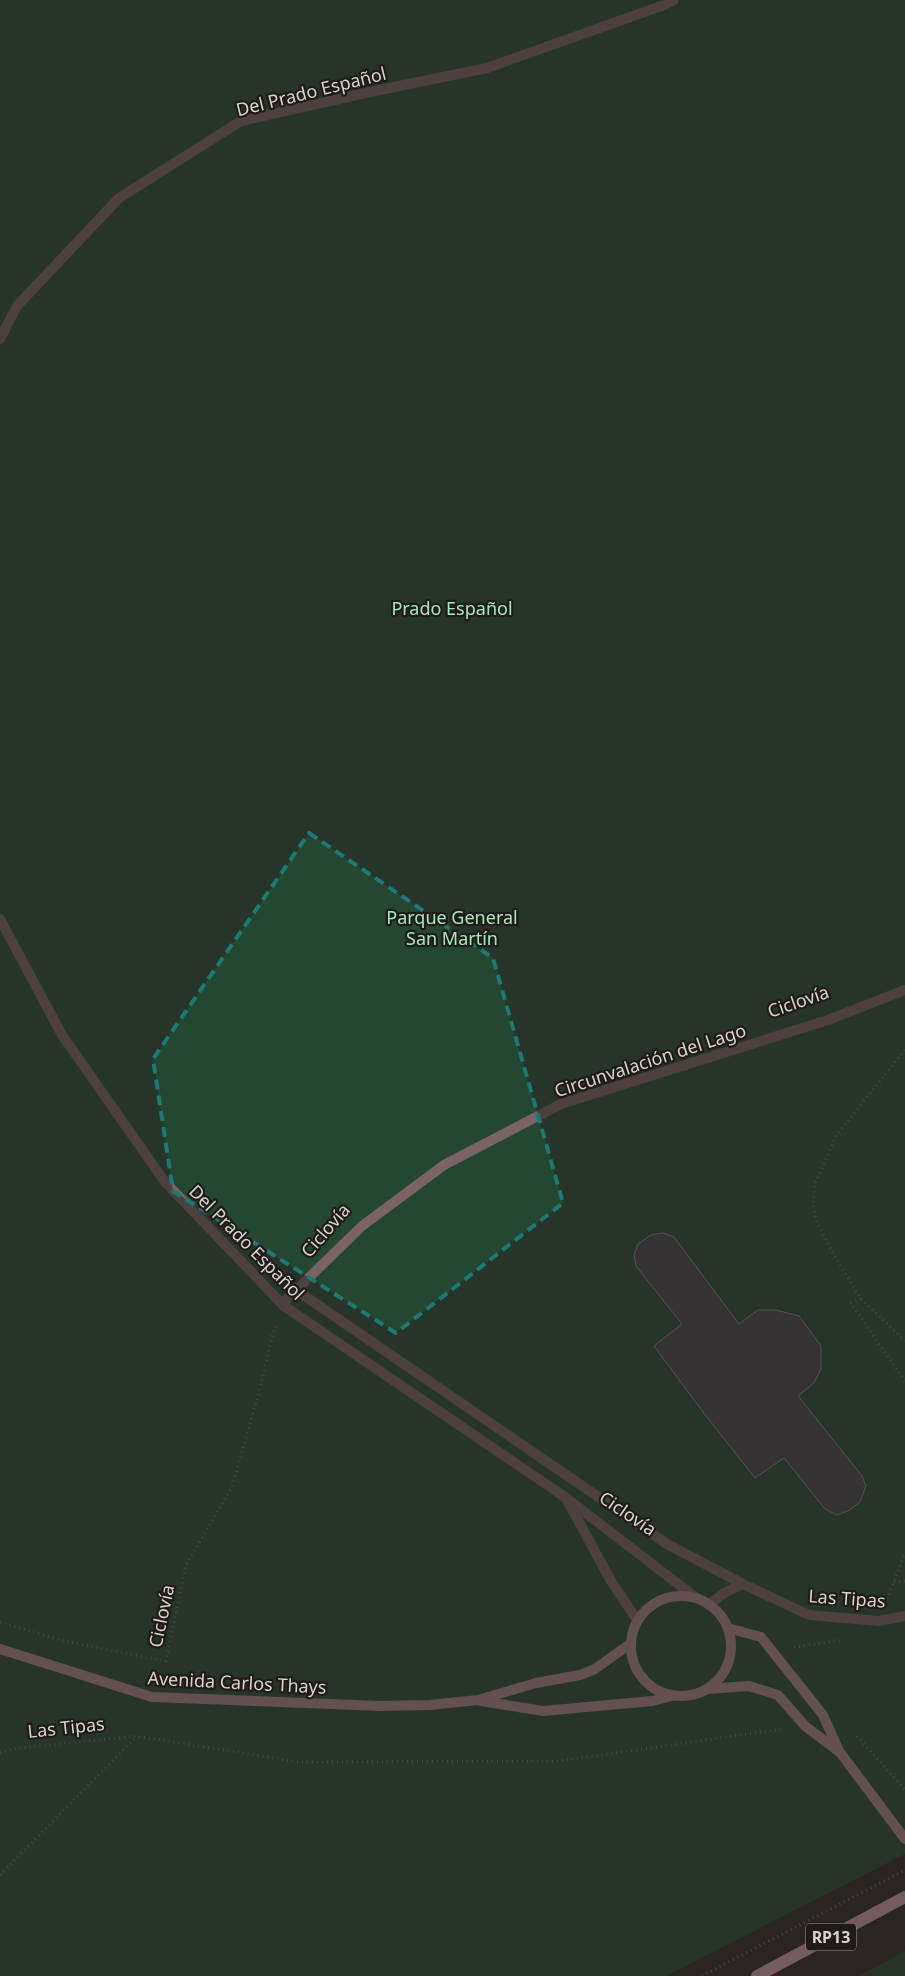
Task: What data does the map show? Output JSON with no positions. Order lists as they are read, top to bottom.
{
  "streets": {
    "main road": ["RP13"],
    "street": [
      "Del Prado Español",
      "Circunvalación del Lago",
      "Las Tipas",
      "Avenida Carlos Thays"
    ],
    "path": ["Ciclovía"]
  },
  "crossings": [
    ["Del Prado Español", "Ciclovía"],
    ["Del Prado Español", "Circunvalación del Lago"],
    ["Del Prado Español", "Avenida Carlos Thays"],
    ["Ciclovía", "Circunvalación del Lago"],
    ["Circunvalación del Lago", "Las Tipas"]
  ],
  "parks": ["Prado Español", "Parque General San Martín"]
}
